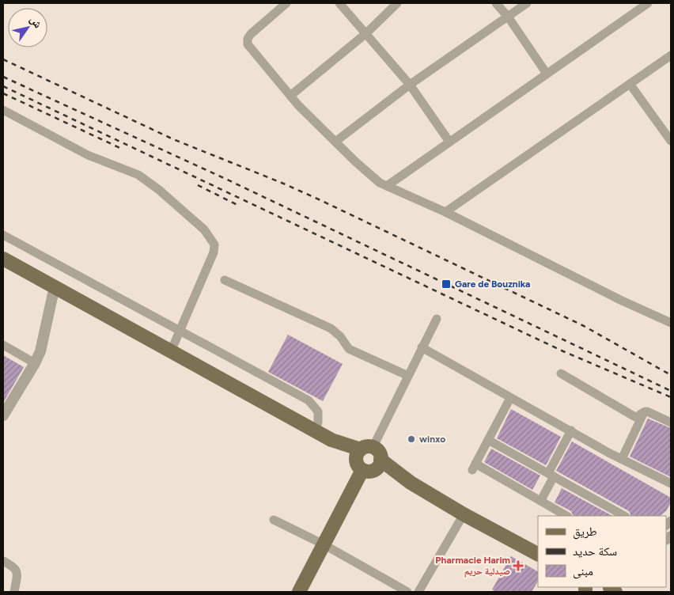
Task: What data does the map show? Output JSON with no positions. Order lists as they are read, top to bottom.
{
  "places": {
    "transit": ["Gare de Bouznika"],
    "other": ["winxo"],
    "health": ["Pharmacie Harim صيدلية حريم"]
  },
  "legend": ["طريق", "سكة حديد", "مبنى"],
  "north": "top right"
}
